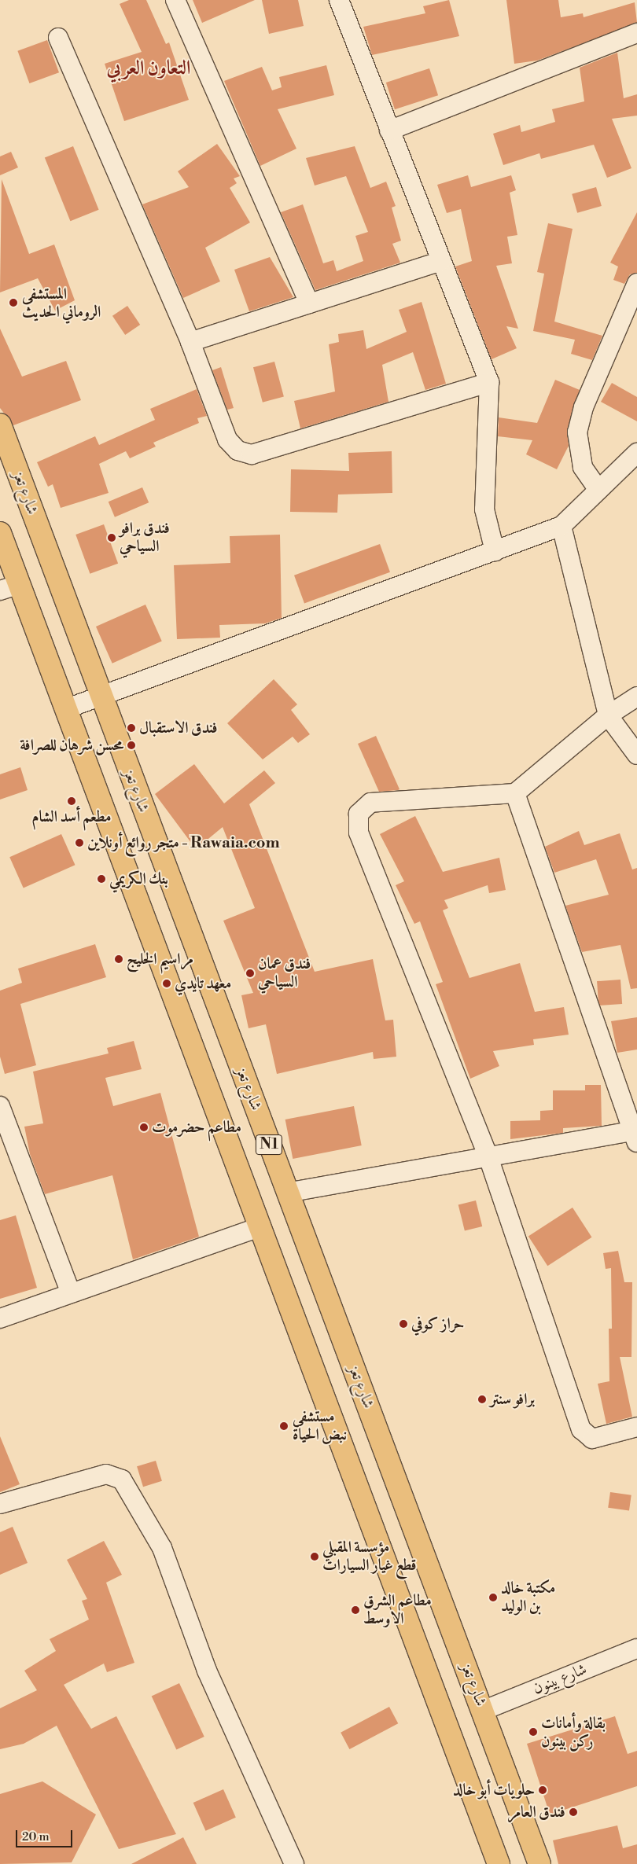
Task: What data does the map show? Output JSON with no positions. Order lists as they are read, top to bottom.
{
  "streets": {
    "highway": ["شارع تعز", "N1"],
    "street": ["شارع بينون"]
  },
  "crossings": [
    ["شارع تعز", "شارع بينون"]
  ],
  "districts": ["التعاون العربي"],
  "places": [
    "المستشفى الروماني الحديث",
    "فندق برافو السياحي",
    "فندق الاستقبال",
    "محسن شرهان للصرافة",
    "مطعم أسد الشام",
    "متجر روائع أونلاين - Rawaia.com",
    "بنك الكريمي",
    "مراسيم الخليج",
    "فندق عمان السياحي",
    "معهد تايدي",
    "مطاعم حضرموت",
    "حراز كوفي",
    "برافو سنتر",
    "مستشفى نبض الحياة",
    "مؤسسة المقبلي قطع غيار السيارات",
    "مكتبة خالد بن الوليد",
    "مطاعم الشرق الاوسط",
    "بقالة وأمانات ركن بينون",
    "حلويات أبو خالد",
    "فندق العامر"
  ],
  "scale_bar": "20 m"
}
